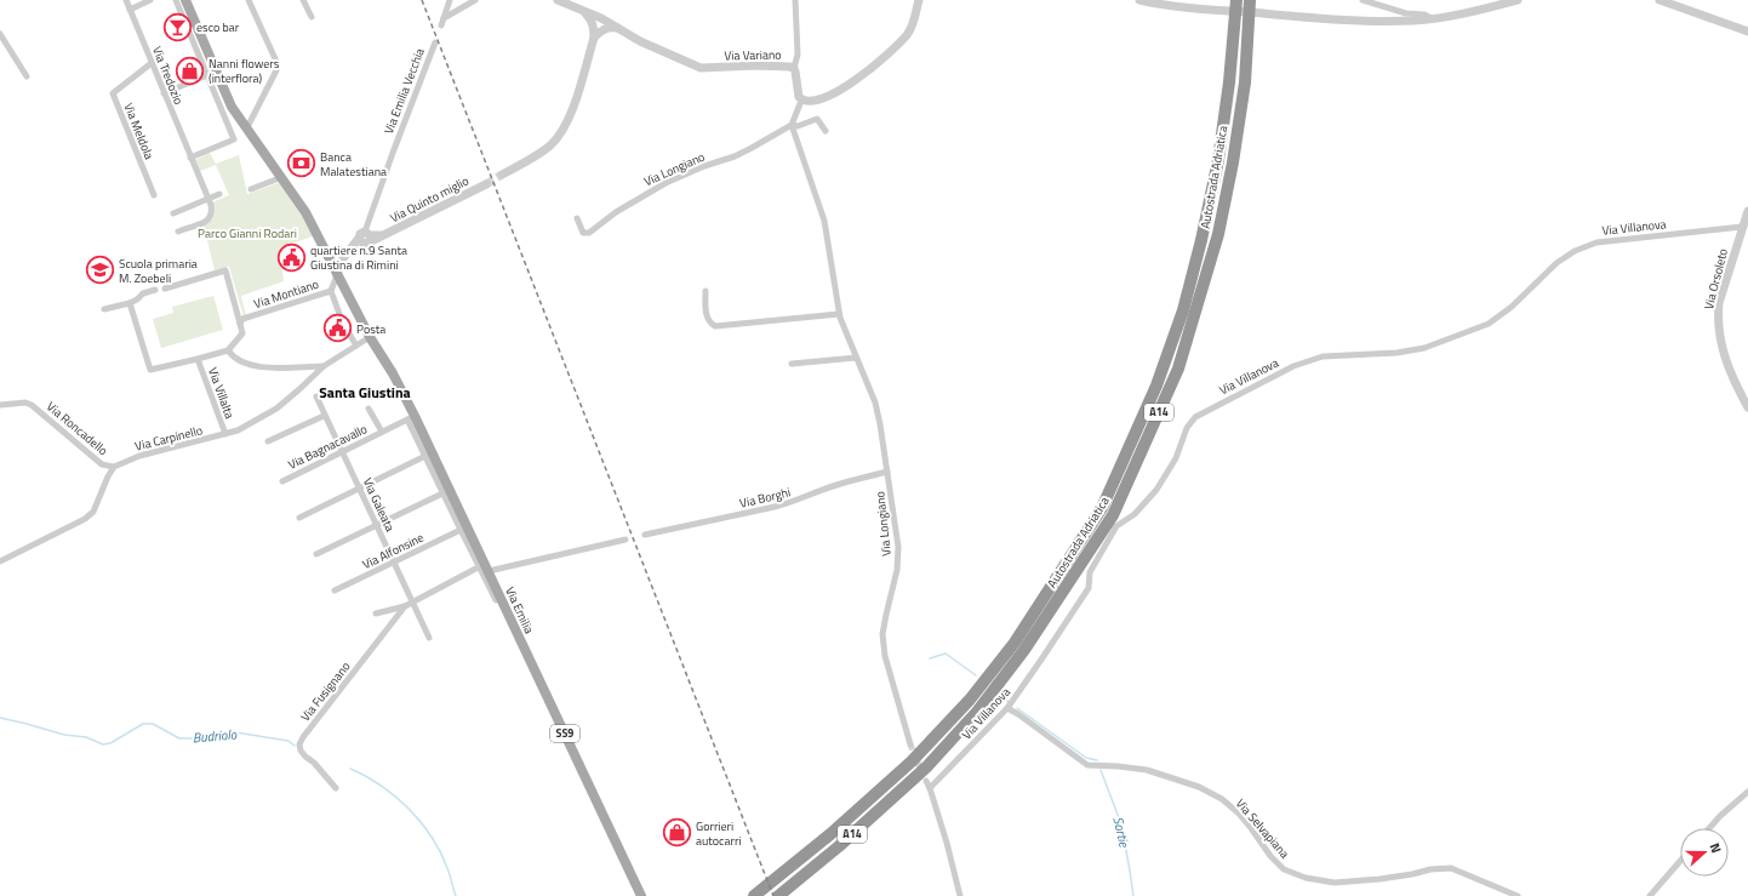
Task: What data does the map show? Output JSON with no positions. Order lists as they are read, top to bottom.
{
  "streets": {
    "highway": ["Autostrada Adriatica", "A14"],
    "main road": ["Via Emilia", "SS9"],
    "street": [
      "Via Variano",
      "Via Tredozio",
      "Via Emilia Vecchia",
      "Via Meldola",
      "Via Longiano",
      "Via Quinto miglio",
      "Via Villanova",
      "Via Orsoleto",
      "Via Montiano",
      "Via Villalta",
      "Via Roncadello",
      "Via Carpinello",
      "Via Bagnacavallo",
      "Via Borghi",
      "Via Galeata",
      "Via Alfonsine",
      "Via Fusignano",
      "Via Selvapiana"
    ]
  },
  "crossings": [
    ["Via Tredozio", "Via Meldola"],
    ["Via Emilia Vecchia", "Via Quinto miglio"],
    ["Via Emilia Vecchia", "Via Emilia"],
    ["Via Longiano", "Via Borghi"],
    ["Via Villanova", "Via Orsoleto"],
    ["Via Villanova", "Via Selvapiana"],
    ["Via Villalta", "Via Carpinello"],
    ["Via Roncadello", "Via Carpinello"],
    ["Via Bagnacavallo", "Via Galeata"],
    ["Via Bagnacavallo", "Via Emilia"],
    ["Via Galeata", "Via Alfonsine"],
    ["Via Galeata", "Via Fusignano"],
    ["Via Alfonsine", "Via Emilia"],
    ["Via Emilia", "Via Fusignano"]
  ],
  "districts": ["Santa Giustina"],
  "water": ["Budriolo", "Sortie"],
  "parks": ["Parco Gianni Rodari"],
  "places": {
    "bar": ["esco bar"],
    "shop": ["Nanni flowers (interflora)", "Gorrieri autocarri"],
    "bank": ["Banca Malatestiana"],
    "public building": ["quartiere n.9 Santa Giustina di Rimini", "Posta"],
    "school or university": ["Scuola primaria M. Zoebeli"]
  },
  "north": "right"
}
